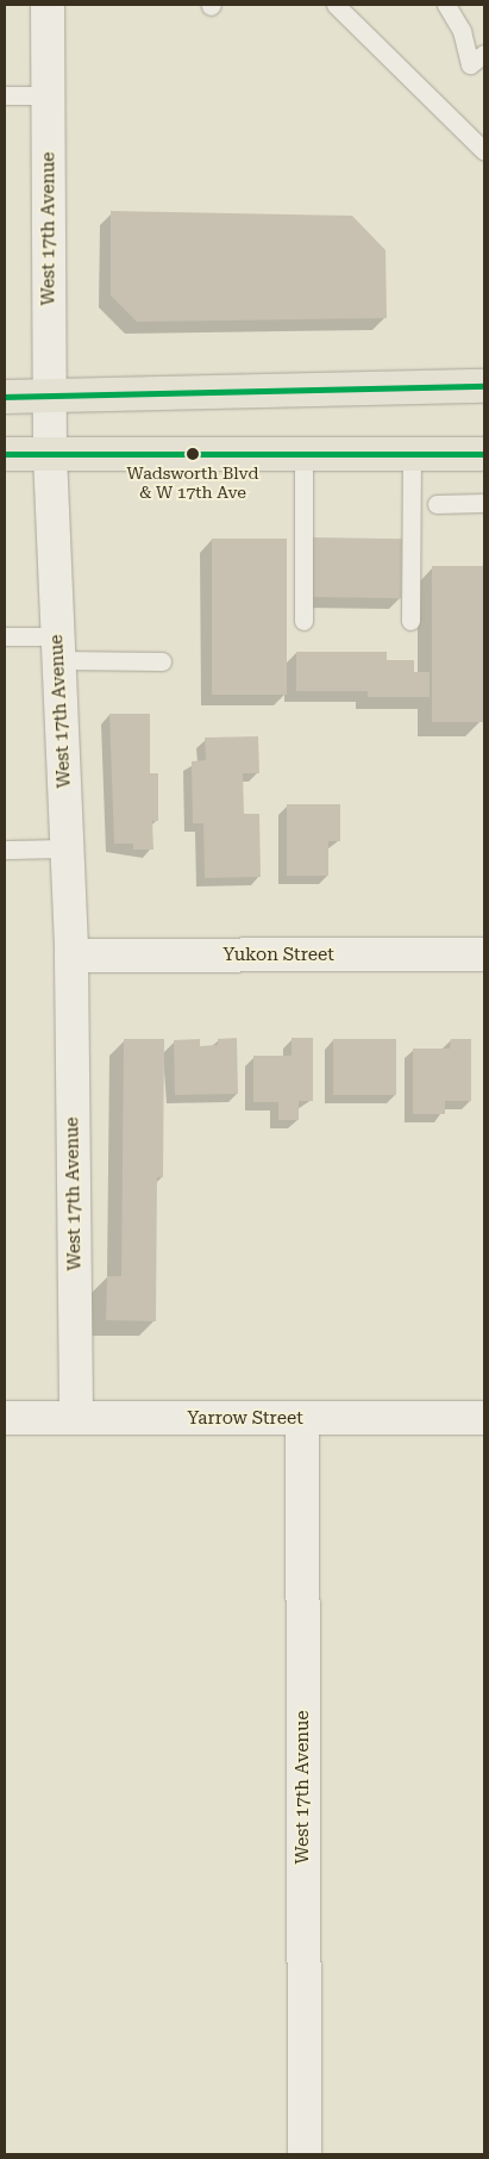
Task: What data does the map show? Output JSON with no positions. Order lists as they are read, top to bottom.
{
  "streets": {
    "street": ["West 17th Avenue", "Yukon Street", "Yarrow Street"]
  },
  "crossings": [
    ["West 17th Avenue", "Yukon Street"],
    ["West 17th Avenue", "Yarrow Street"]
  ],
  "places": ["Wadsworth Blvd & W 17th Ave"]
}
